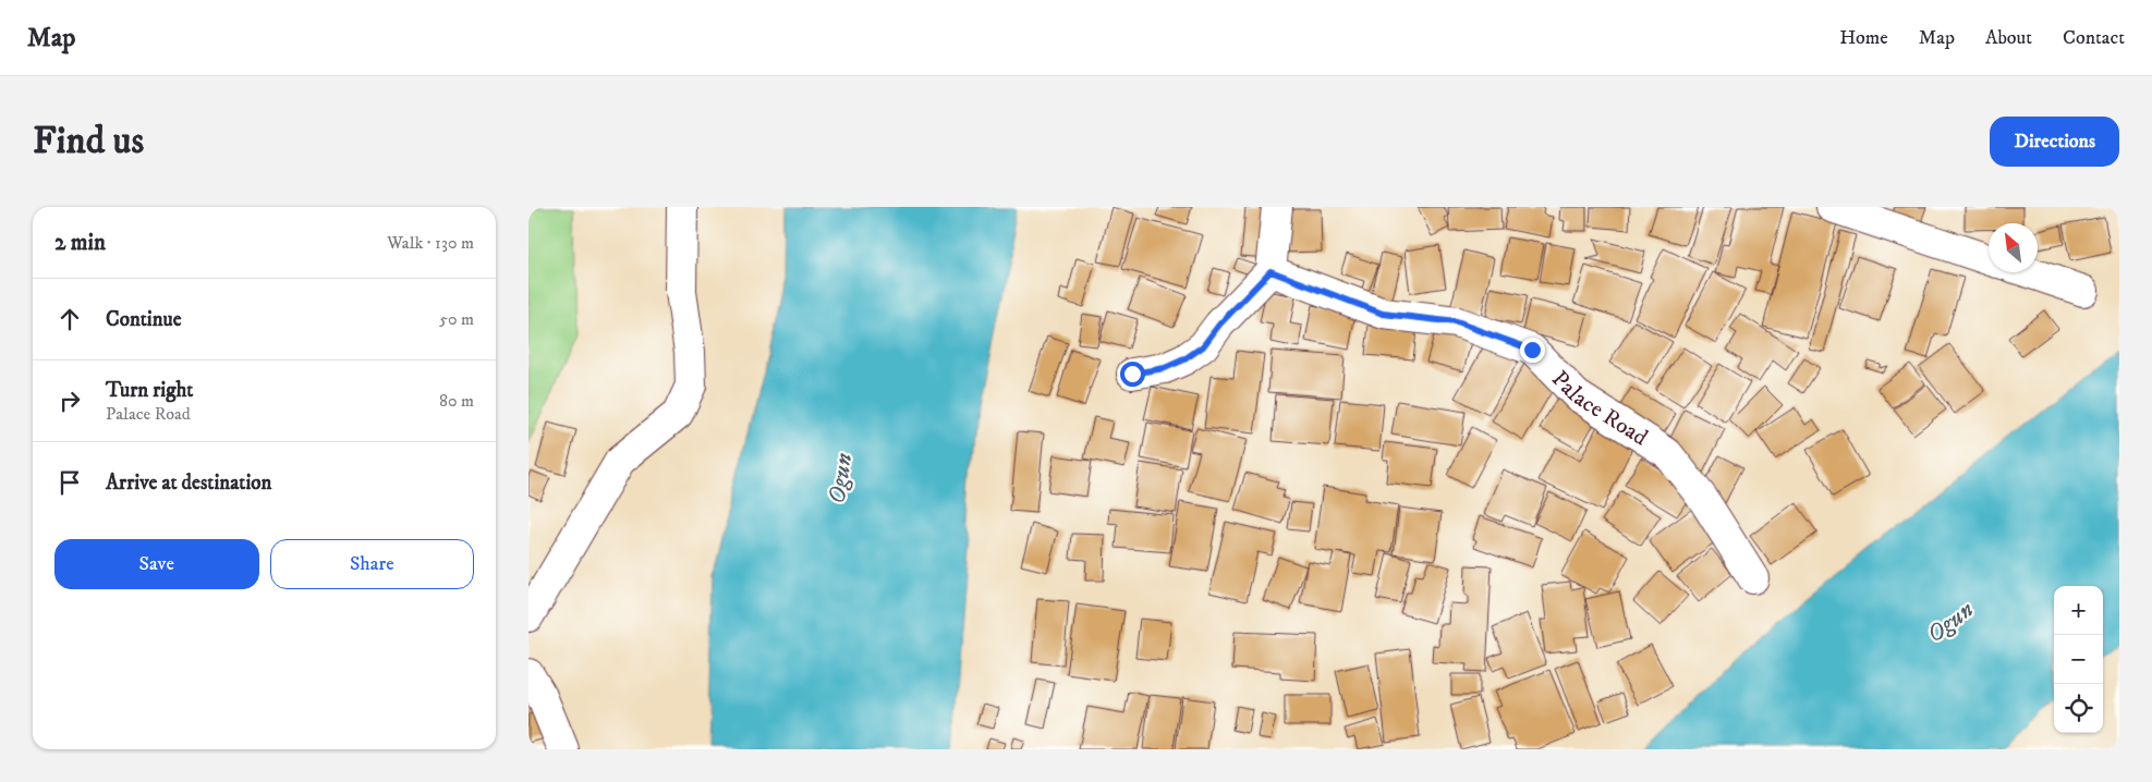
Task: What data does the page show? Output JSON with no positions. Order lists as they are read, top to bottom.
{
  "streets": {
    "street": ["Palace Road"]
  },
  "water": ["Ogun"],
  "north": "top left",
  "page": {
    "header": "Map",
    "nav": [
      "Home",
      "Map",
      "About",
      "Contact"
    ],
    "buttons": [
      "Directions",
      ["Save", "Share"]
    ],
    "title": "Find us",
    "heading": ["2 min", "Walk · 130 m"],
    "list": [
      ["Continue", "50 m"],
      ["Turn right", "Palace Road", "80 m"],
      "Arrive at destination"
    ],
    "map_buttons": ["+", "−"]
  }
}
